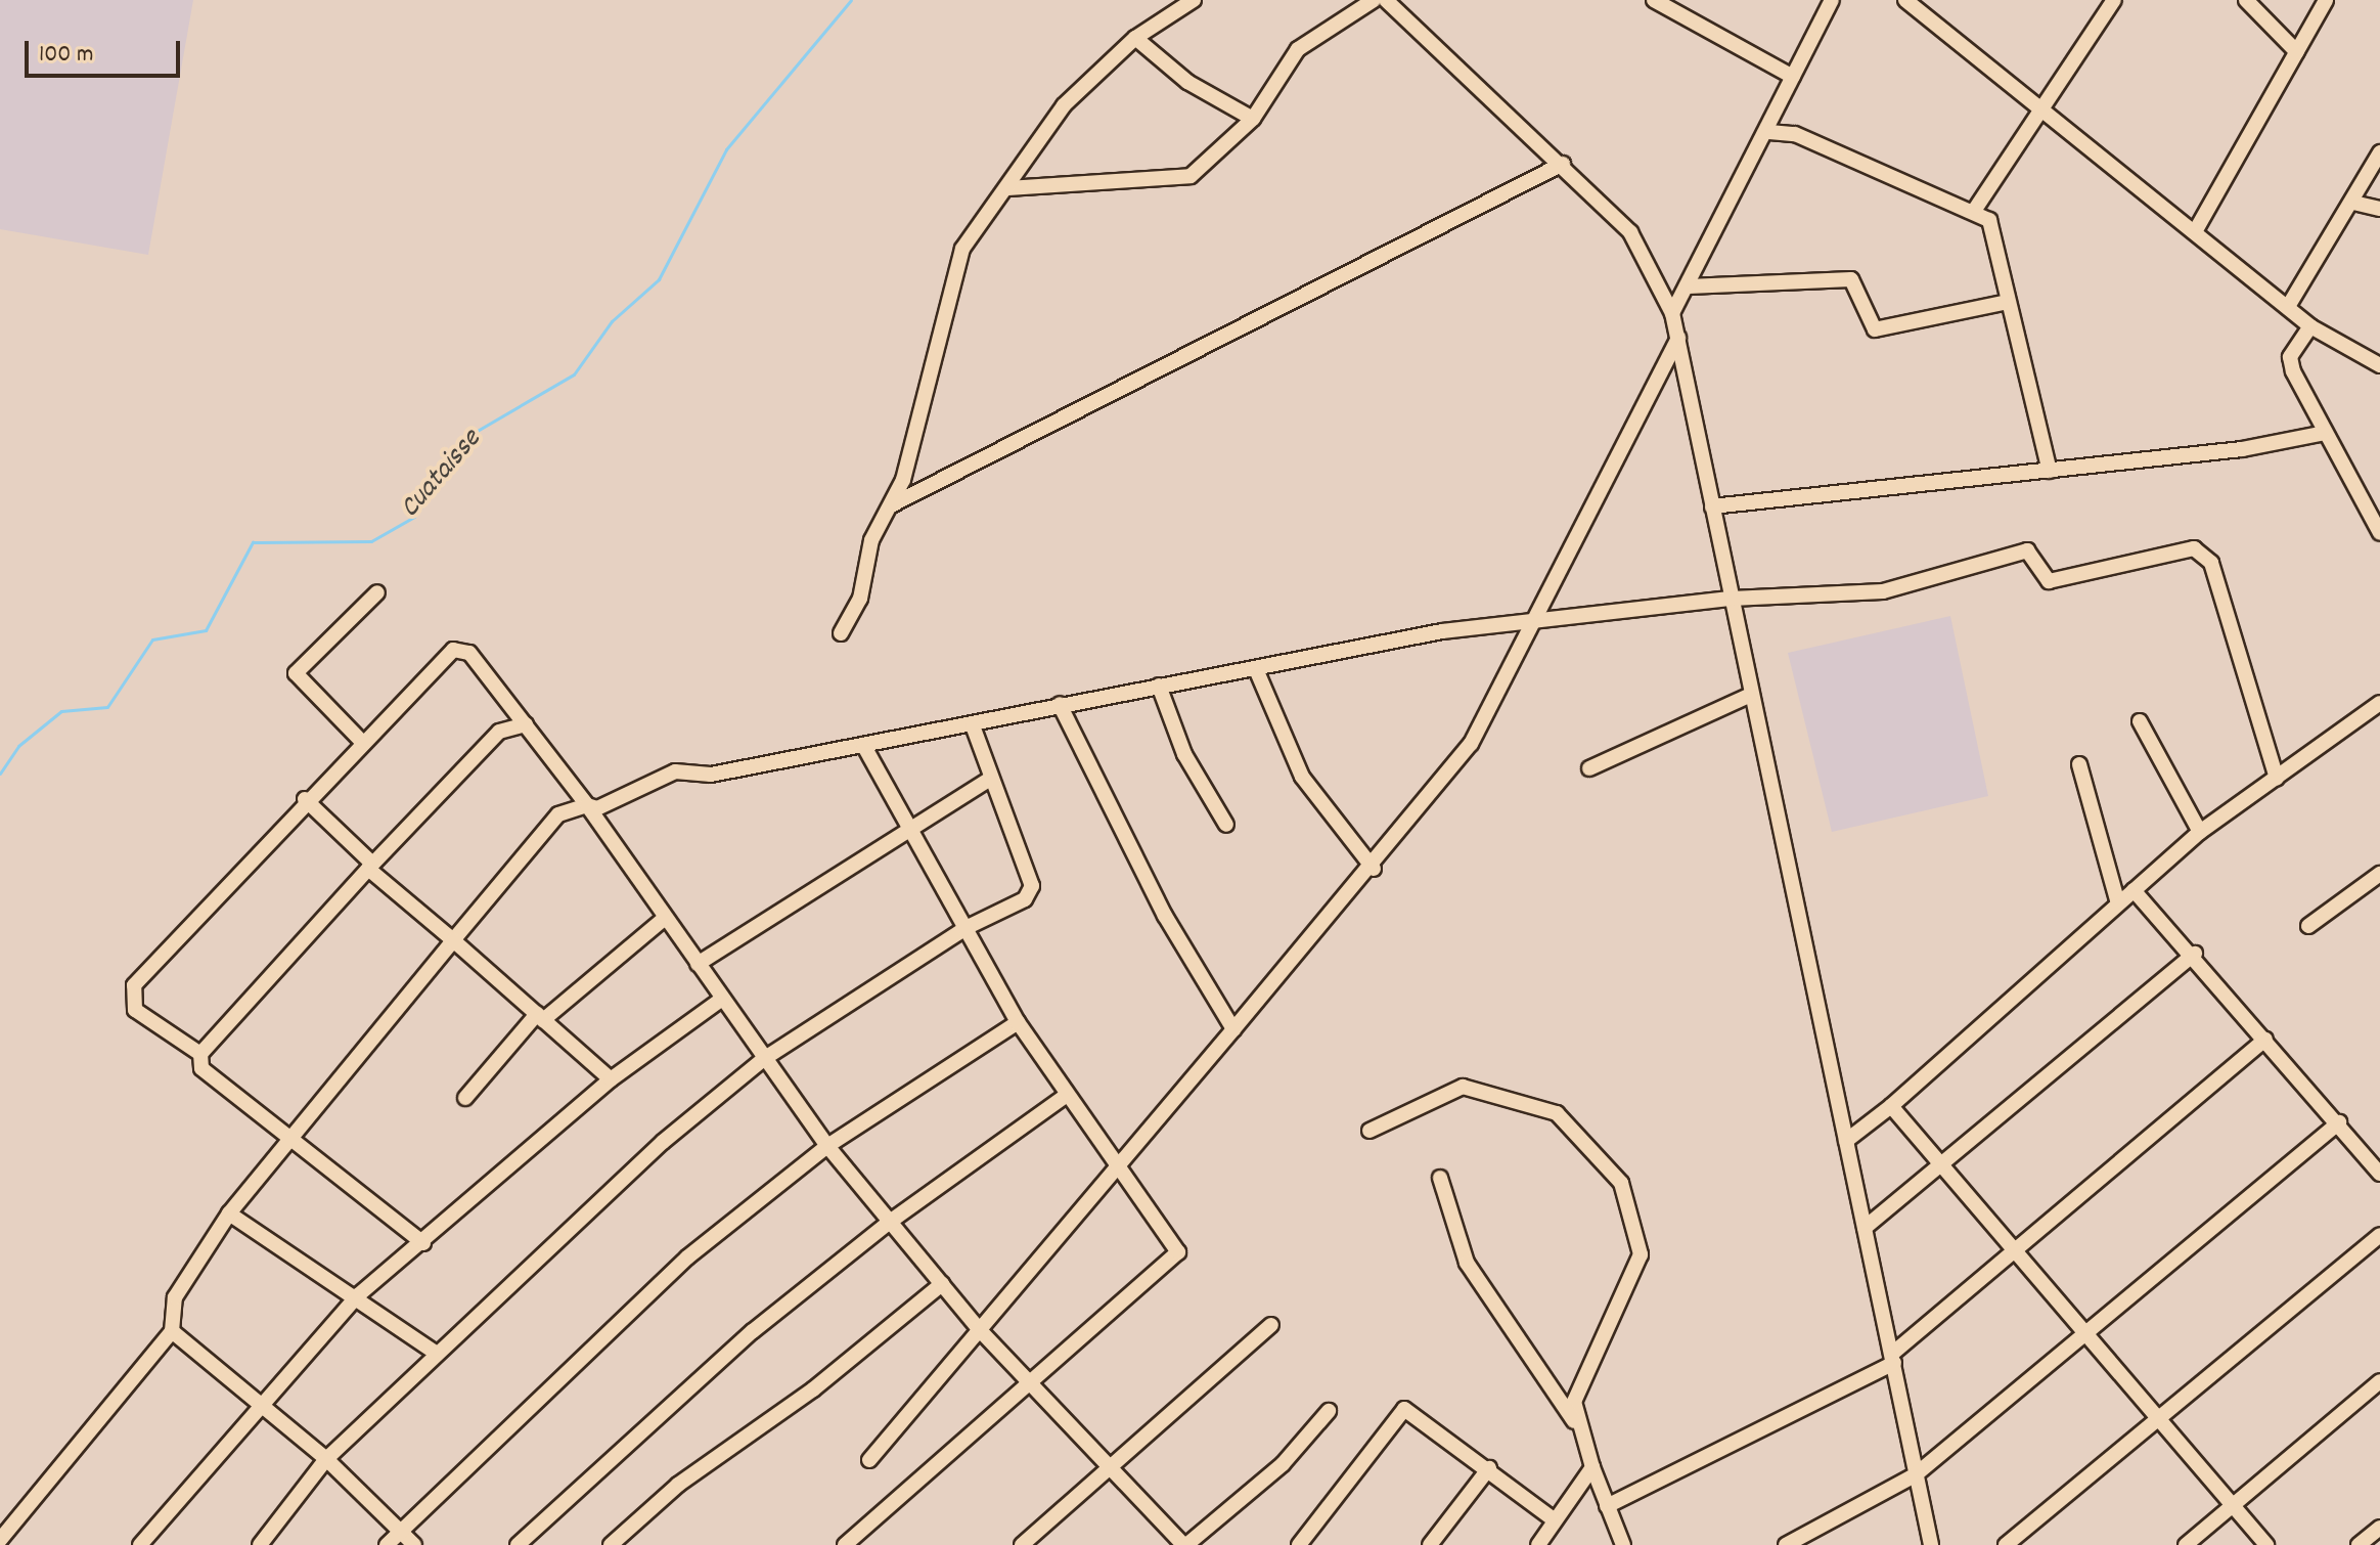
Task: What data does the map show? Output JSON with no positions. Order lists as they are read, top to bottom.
{
  "water": ["Cuataisse"],
  "scale_bar": "100 m"
}
